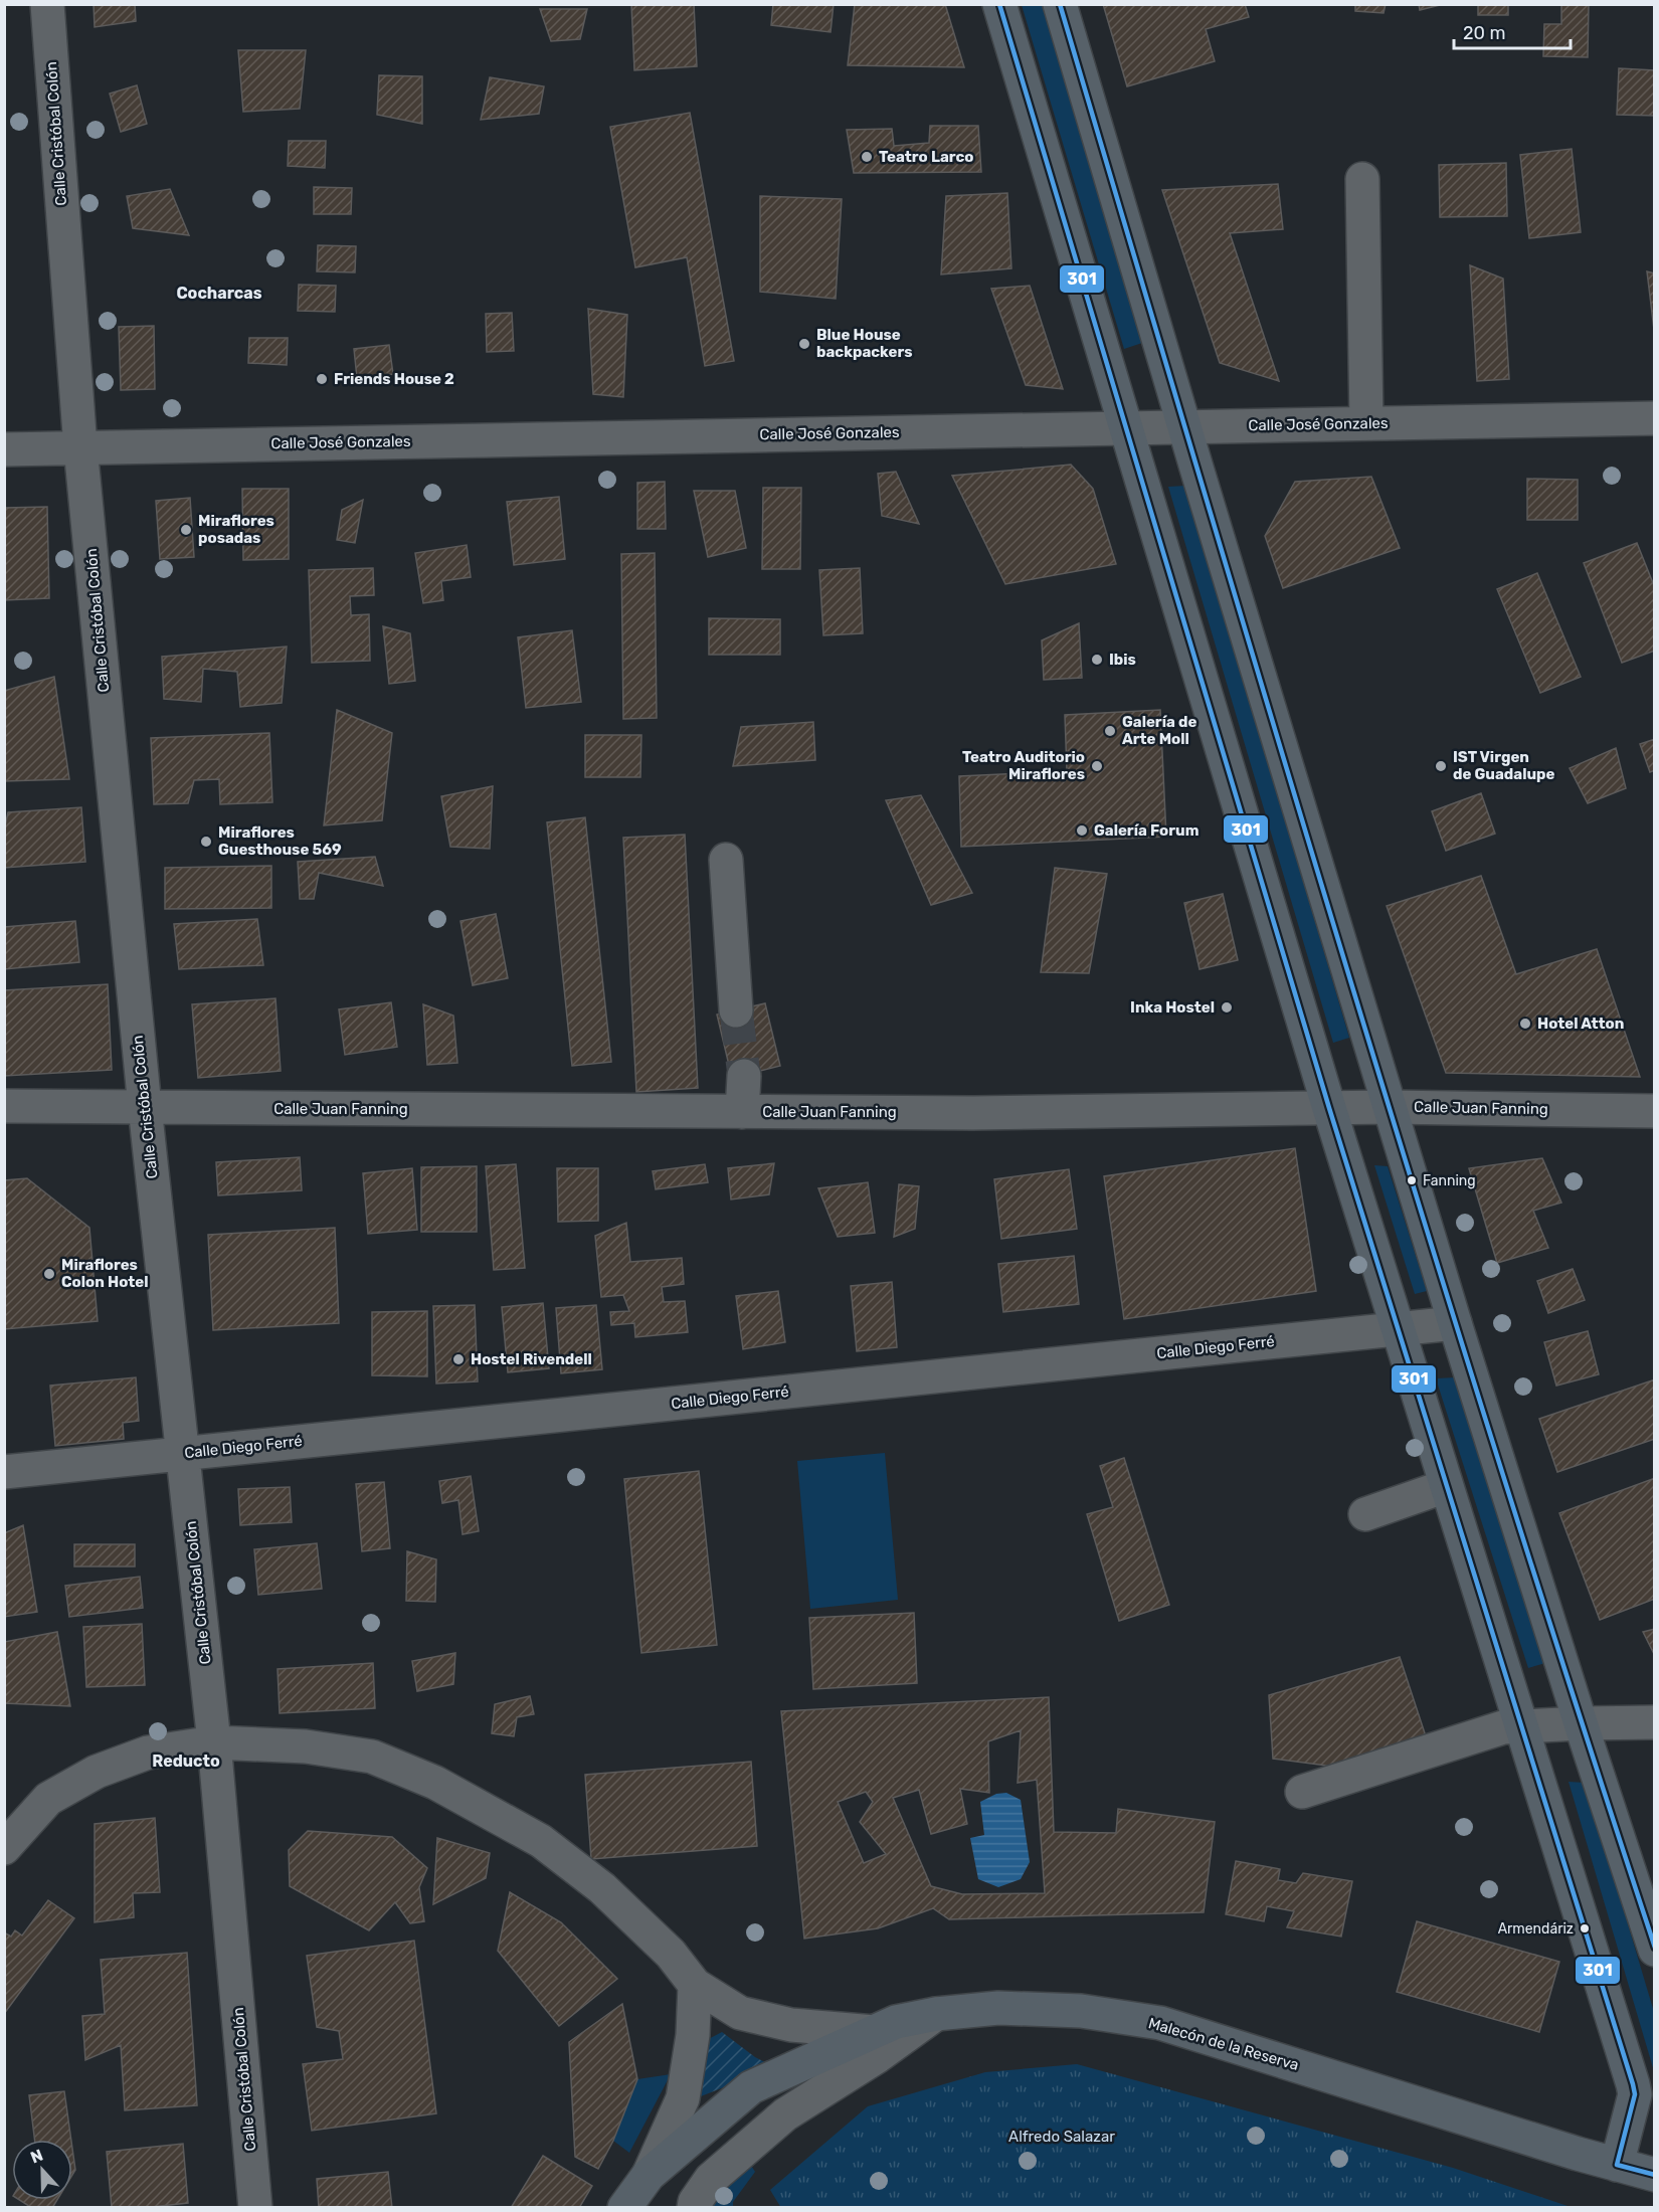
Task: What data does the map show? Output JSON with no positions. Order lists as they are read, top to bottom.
{
  "streets": {
    "main road": ["Malecón de la Reserva"],
    "street": [
      "Calle Cristóbal Colón",
      "Calle José Gonzales",
      "Calle Juan Fanning",
      "Calle Diego Ferré"
    ]
  },
  "crossings": [
    ["Calle Cristóbal Colón", "Calle José Gonzales"],
    ["Calle Cristóbal Colón", "Calle Juan Fanning"],
    ["Calle Cristóbal Colón", "Calle Diego Ferré"]
  ],
  "districts": ["Cocharcas", "Reducto"],
  "parks": ["Alfredo Salazar"],
  "places": [
    "Teatro Larco",
    "Blue House backpackers",
    "Friends House 2",
    "Miraflores posadas",
    "Ibis",
    "Galería de Arte Moll",
    "Teatro Auditorio Miraflores",
    "IST Virgen de Guadalupe",
    "Galería Forum",
    "Miraflores Guesthouse 569",
    "Inka Hostel",
    "Hotel Atton",
    "Fanning",
    "Miraflores Colon Hotel",
    "Hostel Rivendell",
    "Armendáriz"
  ],
  "lines": ["transit line 301"],
  "scale_bar": "20 m",
  "north": "top"
}
